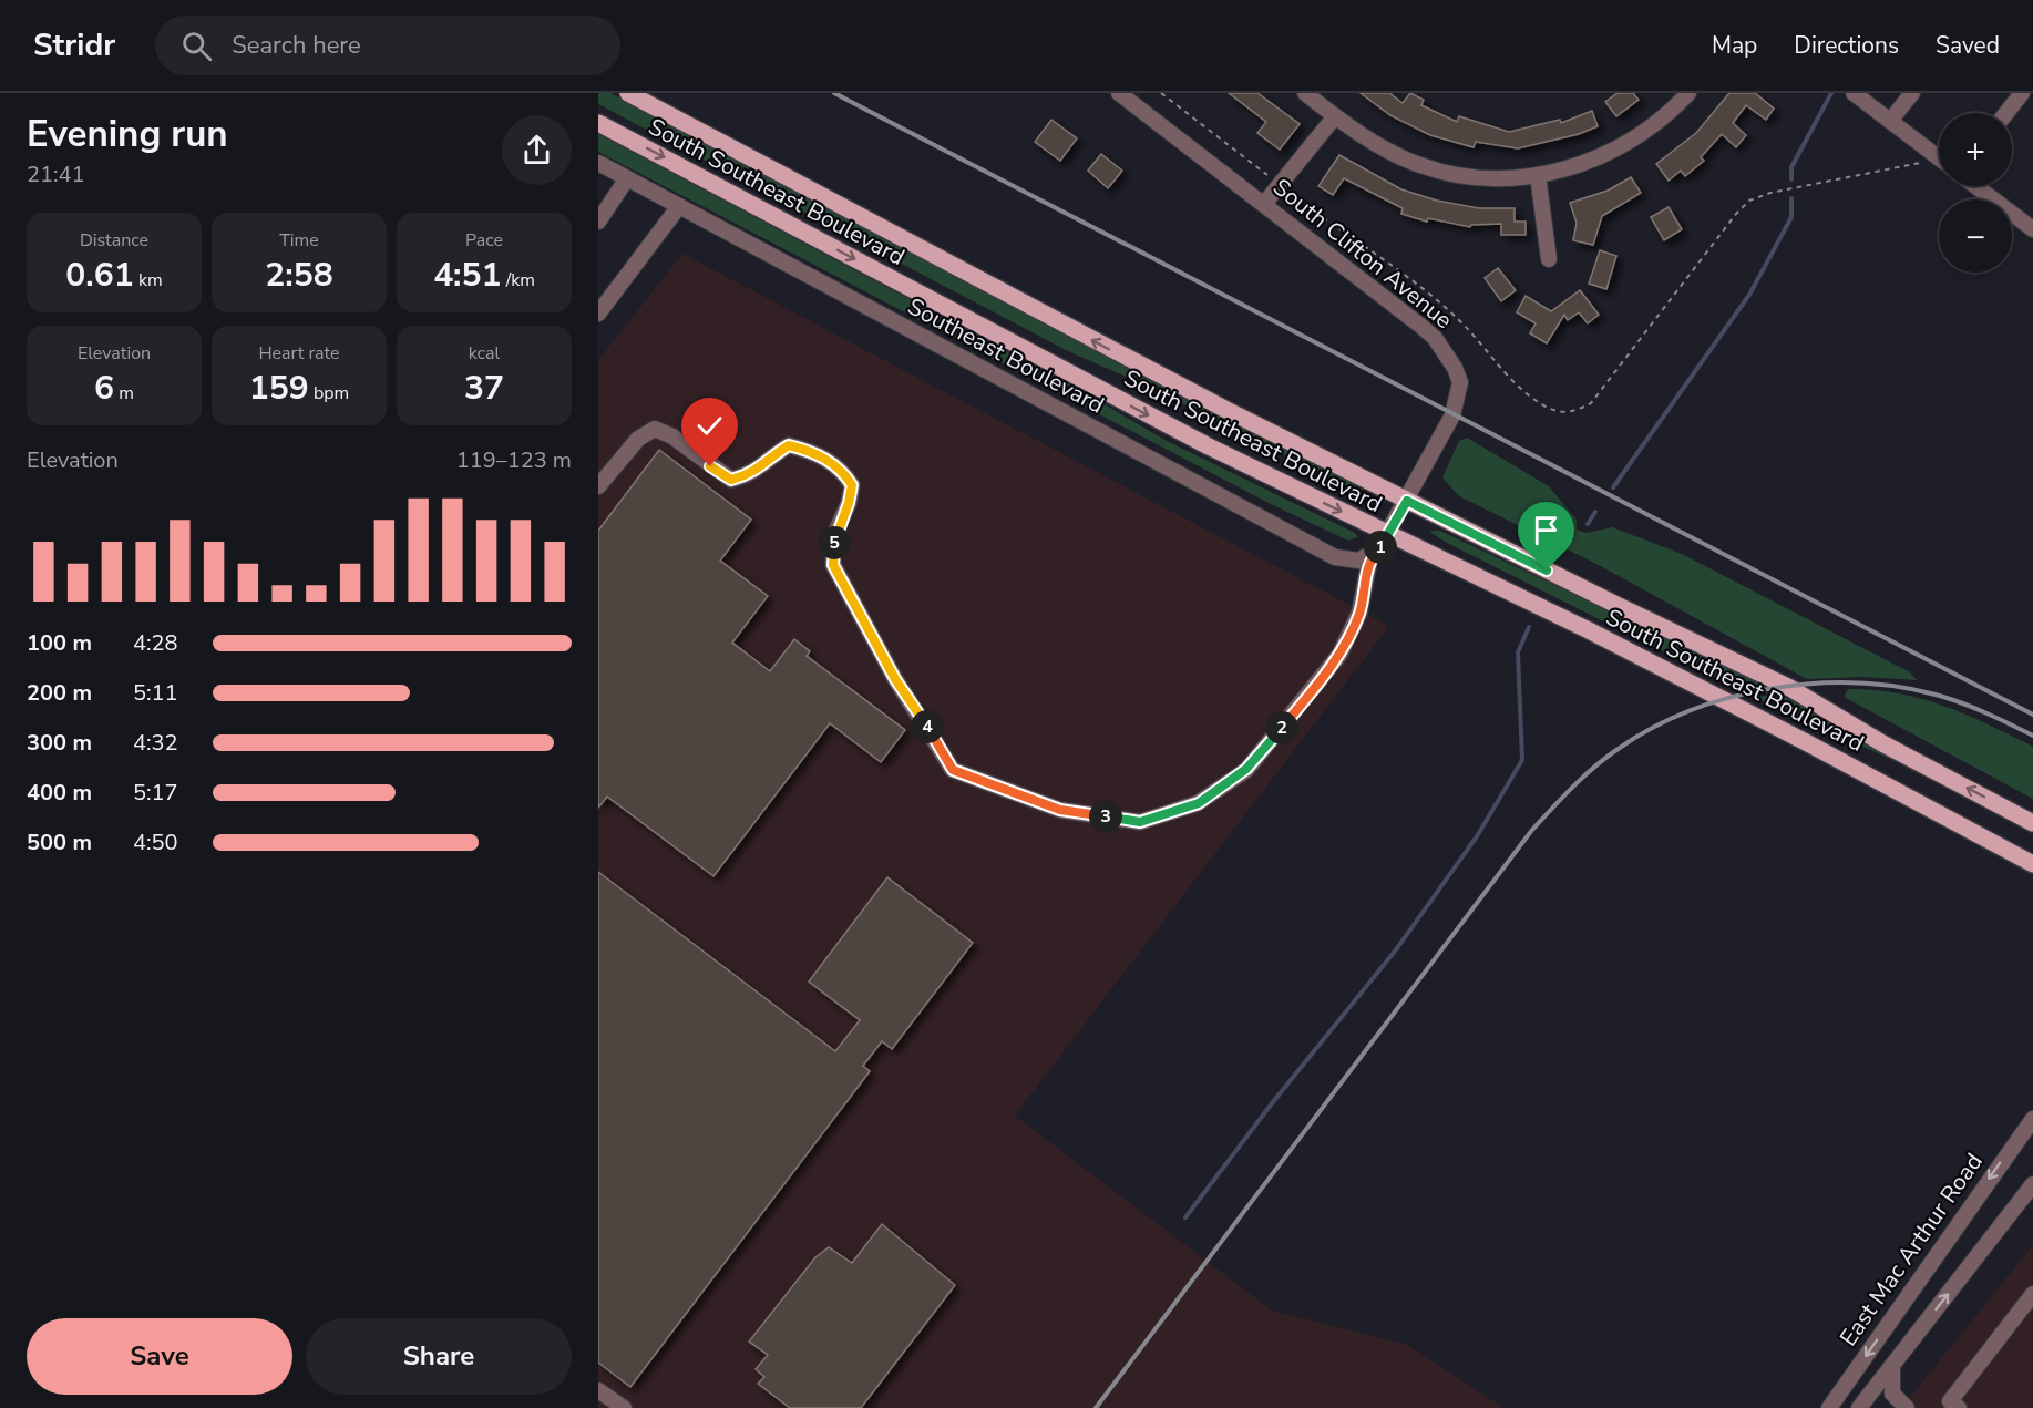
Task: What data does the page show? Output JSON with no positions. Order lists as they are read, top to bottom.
{
  "streets": {
    "main road": ["South Southeast Boulevard"],
    "street": ["South Clifton Avenue", "Southeast Boulevard", "East Mac Arthur Road"]
  },
  "crossings": [
    ["South Southeast Boulevard", "South Clifton Avenue"]
  ],
  "page": {
    "header": "Stridr",
    "search": "Search here",
    "nav": ["Map", "Directions", "Saved"],
    "heading": ["Evening run", "21:41"],
    "map_buttons": ["+", "−"],
    "stats": [
      ["Distance", "0.61 km"],
      ["Time", "2:58"],
      ["Pace", "4:51 /km"],
      ["Elevation", "6 m"],
      ["Heart rate", "159 bpm"],
      ["kcal", "37"]
    ],
    "chart": ["Elevation", "119–123 m"],
    "pins": [
      "5",
      "1",
      "4",
      "2",
      "3"
    ],
    "list": [
      {
        "name": "100 m",
        "note": "4:28"
      },
      {
        "name": "200 m",
        "note": "5:11"
      },
      {
        "name": "300 m",
        "note": "4:32"
      },
      {
        "name": "400 m",
        "note": "5:17"
      },
      {
        "name": "500 m",
        "note": "4:50"
      }
    ],
    "buttons": ["Save", "Share"]
  }
}
